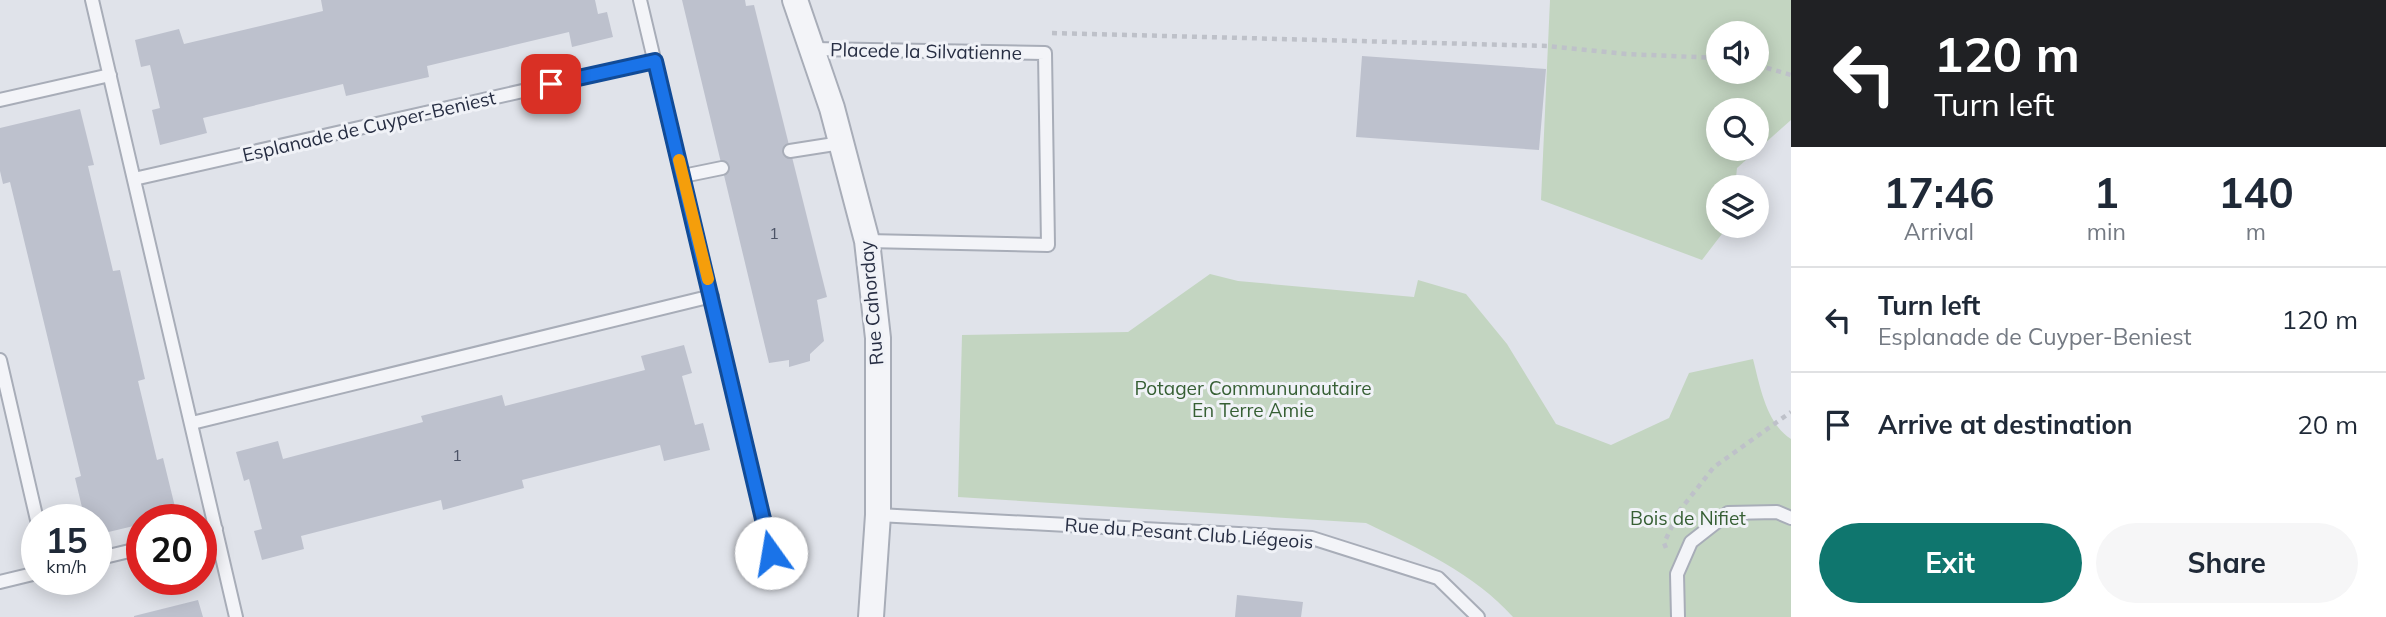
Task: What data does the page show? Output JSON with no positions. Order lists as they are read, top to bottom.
{
  "streets": {
    "street": ["Rue Cahorday"],
    "lane": ["Placede la Silvatienne", "Esplanade de Cuyper-Beniest", "Rue du Pesant Club Liégeois"]
  },
  "crossings": [
    ["Placede la Silvatienne", "Rue Cahorday"],
    ["Rue Cahorday", "Rue du Pesant Club Liégeois"]
  ],
  "parks": ["Potager Commununautaire En Terre Amie", "Bois de Nifiet"],
  "house_numbers": ["1", "1"],
  "page": {
    "turn": ["120 m", "Turn left"],
    "eta": [
      "17:46",
      "Arrival",
      "1",
      "min",
      "140",
      "m"
    ],
    "list": [
      {
        "name": "Turn left",
        "note": "Esplanade de Cuyper-Beniest",
        "value": "120 m"
      },
      {
        "name": "Arrive at destination",
        "value": "20 m"
      }
    ],
    "speed": "15 km/h",
    "limit": "20",
    "buttons": ["Exit", "Share"]
  }
}
